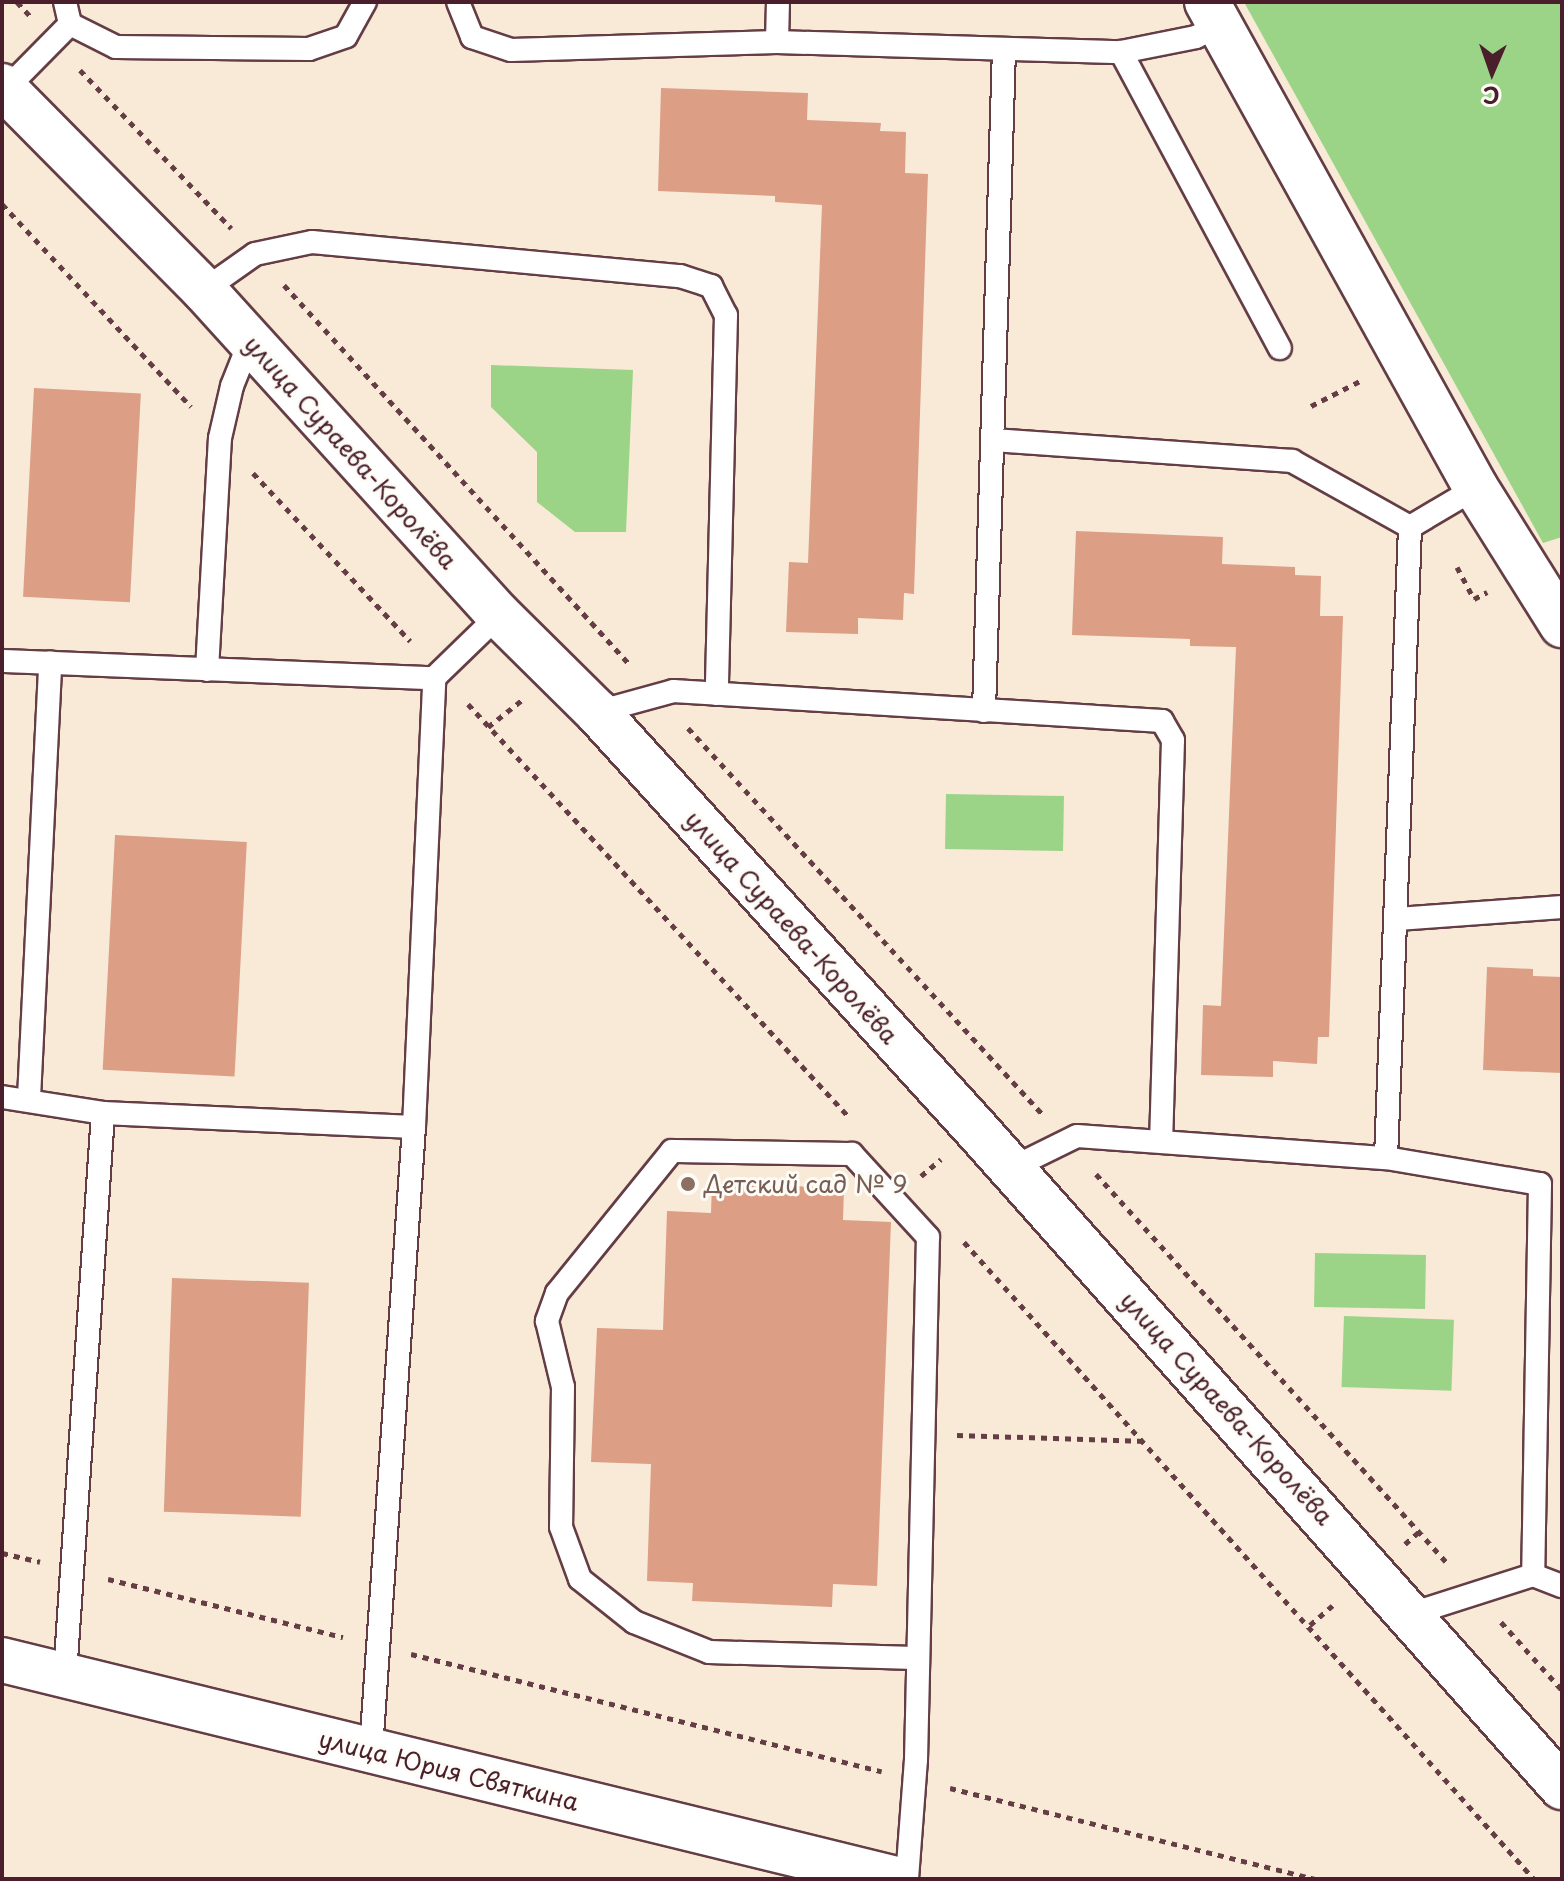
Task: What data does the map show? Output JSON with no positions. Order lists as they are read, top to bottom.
{
  "streets": {
    "street": ["улица Сураева-Королёва", "улица Юрия Святкина"]
  },
  "places": ["Детский сад № 9"],
  "north": "bottom"
}
